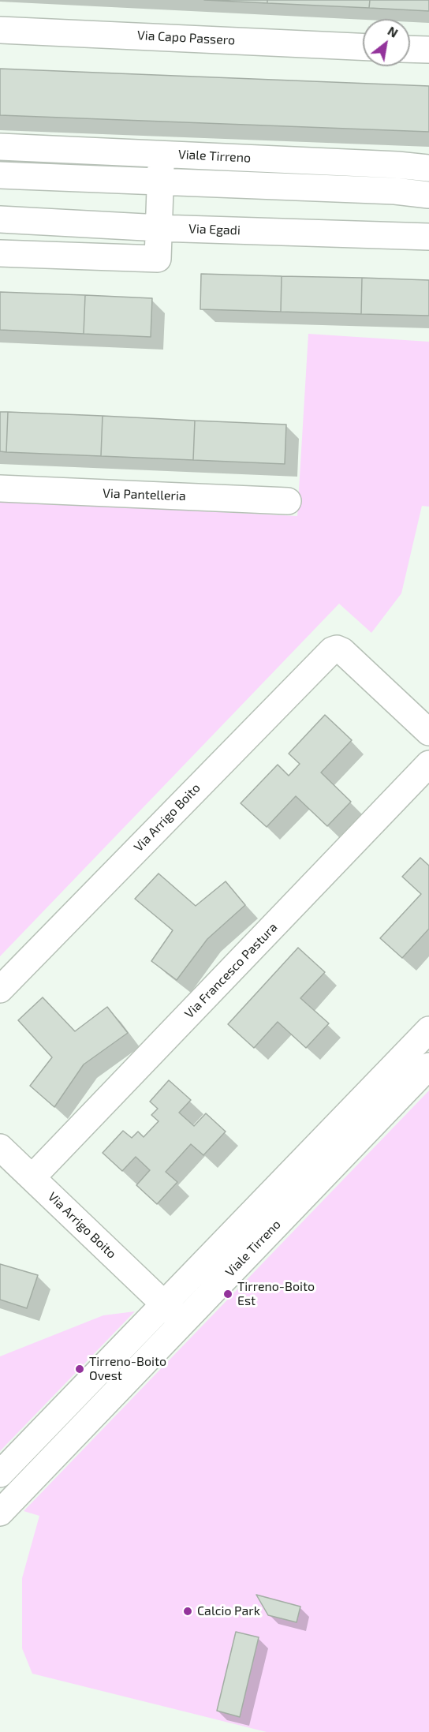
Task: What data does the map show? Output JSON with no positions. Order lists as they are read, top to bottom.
{
  "streets": {
    "street": [
      "Via Capo Passero",
      "Viale Tirreno",
      "Via Egadi",
      "Via Pantelleria",
      "Via Arrigo Boito",
      "Via Francesco Pastura"
    ]
  },
  "crossings": [
    ["Viale Tirreno", "Via Arrigo Boito"],
    ["Via Arrigo Boito", "Via Francesco Pastura"]
  ],
  "places": ["Tirreno-Boito Est", "Tirreno-Boito Ovest", "Calcio Park"],
  "north": "top right"
}
